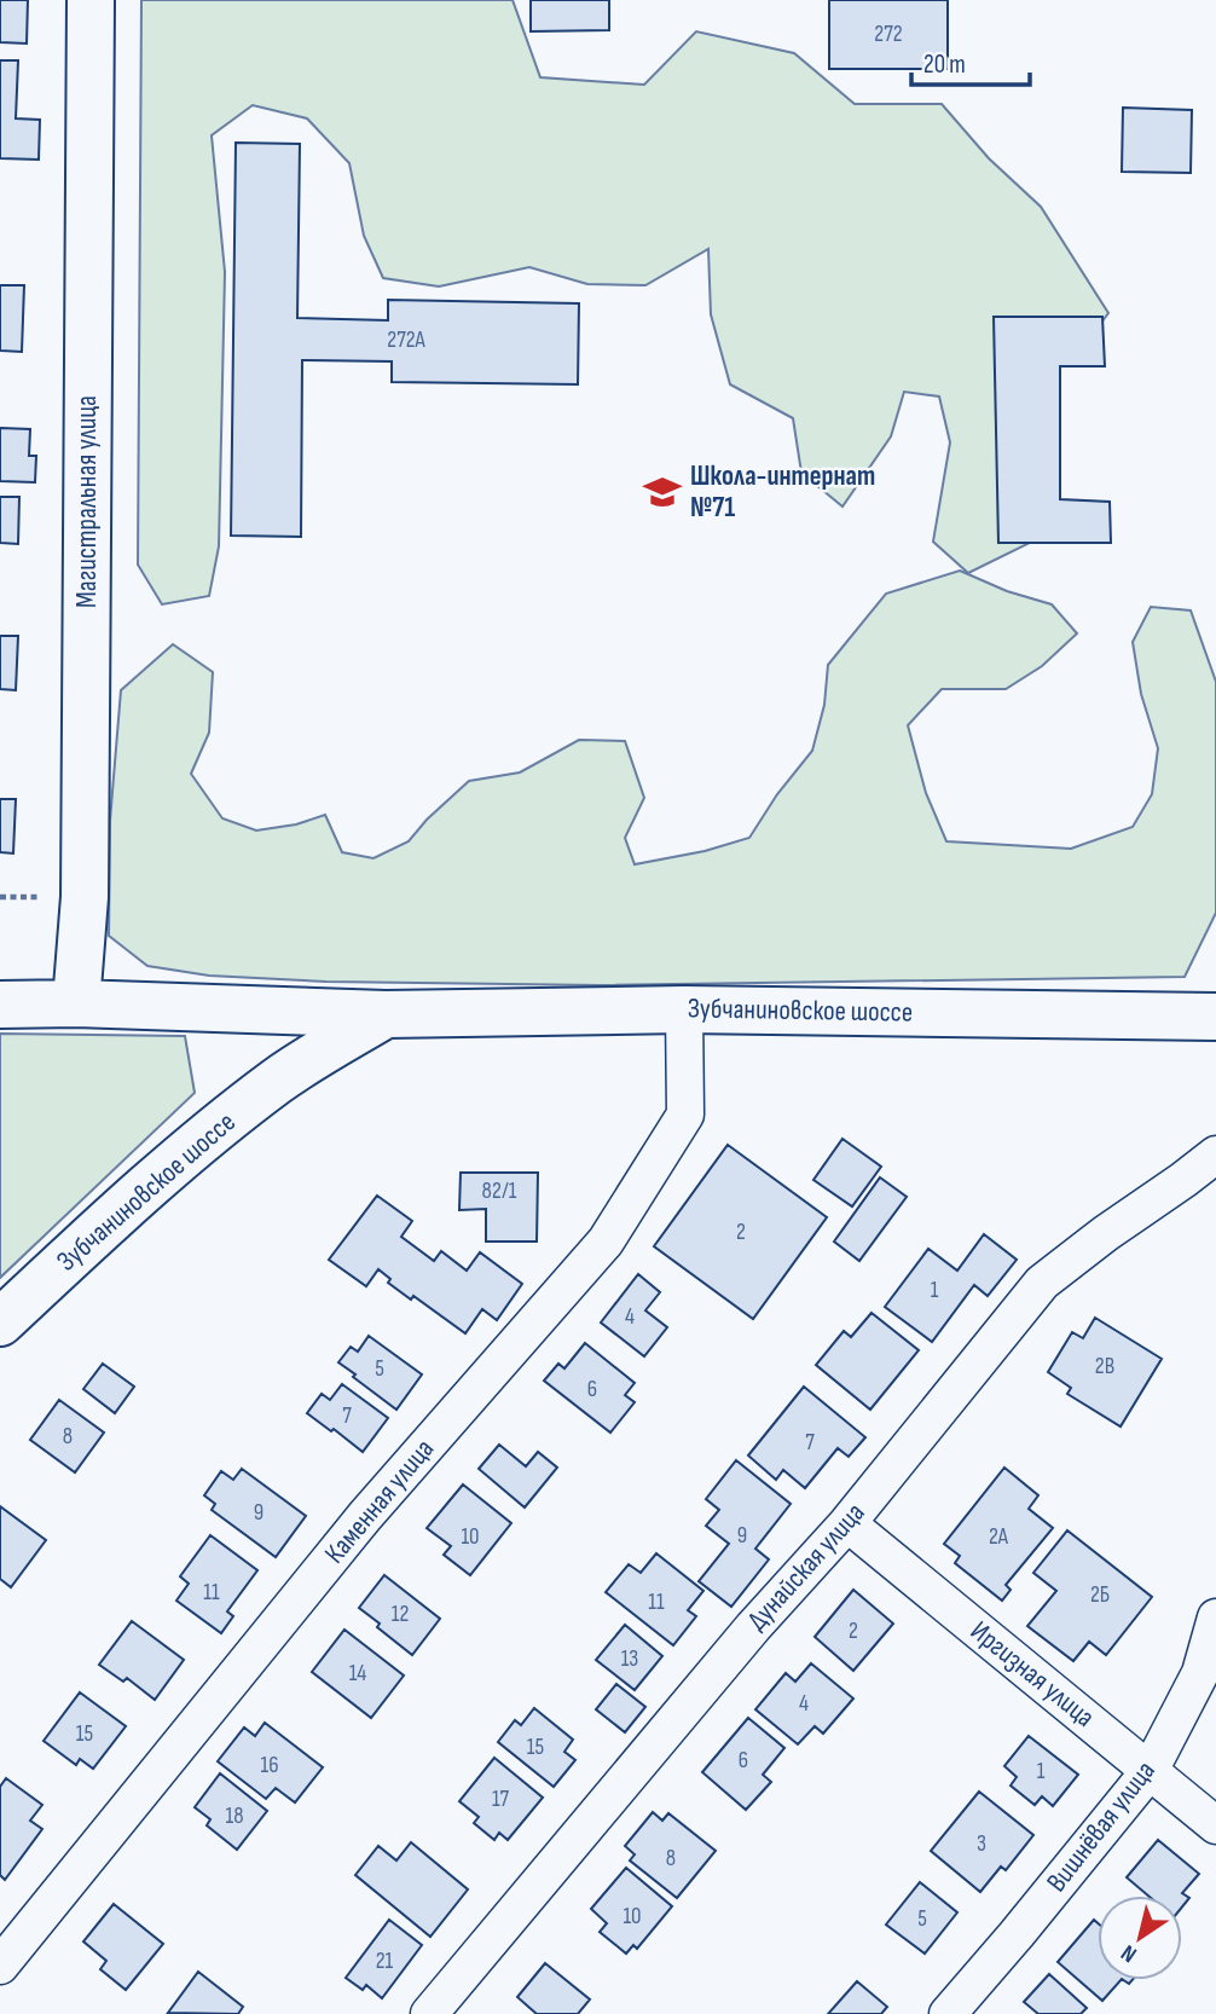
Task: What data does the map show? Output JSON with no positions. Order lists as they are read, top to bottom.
{
  "streets": {
    "main road": ["Магистральная улица", "Зубчаниновское шоссе"],
    "street": [
      "Каменная улица",
      "Дунайская улица",
      "Иргизная улица",
      "Вишнёвая улица"
    ]
  },
  "crossings": [
    ["Магистральная улица", "Зубчаниновское шоссе"],
    ["Зубчаниновское шоссе", "Каменная улица"],
    ["Дунайская улица", "Иргизная улица"],
    ["Иргизная улица", "Вишнёвая улица"]
  ],
  "places": {
    "school or university": ["Школа-интернат №71"]
  },
  "house_numbers": [
    "272",
    "272А",
    "82/1",
    "2",
    "1",
    "4",
    "2В",
    "5",
    "6",
    "7",
    "8",
    "7",
    "9",
    "9",
    "10",
    "2А",
    "11",
    "2Б",
    "11",
    "12",
    "2",
    "13",
    "14",
    "4",
    "15",
    "15",
    "6",
    "16",
    "1",
    "17",
    "18",
    "3",
    "8",
    "10",
    "5",
    "21"
  ],
  "scale_bar": "20 m",
  "north": "bottom left"
}
